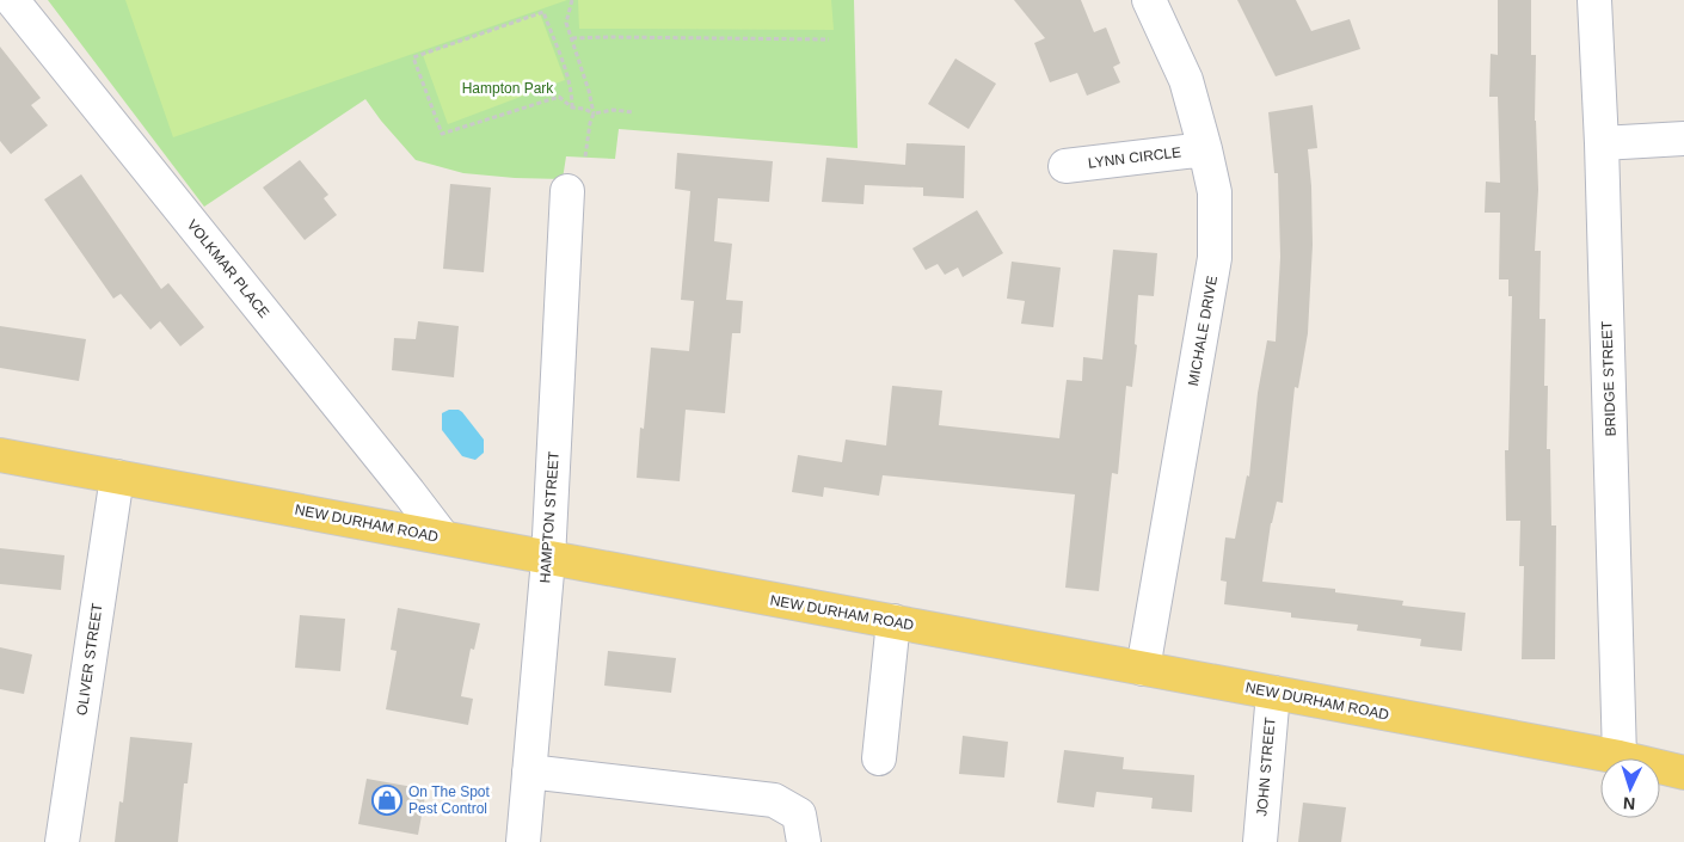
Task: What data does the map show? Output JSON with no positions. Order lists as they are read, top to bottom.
{
  "streets": {
    "main road": ["NEW DURHAM ROAD"],
    "street": [
      "LYNN CIRCLE",
      "VOLKMAR PLACE",
      "MICHALE DRIVE",
      "BRIDGE STREET",
      "HAMPTON STREET",
      "OLIVER STREET",
      "JOHN STREET"
    ]
  },
  "crossings": [
    ["LYNN CIRCLE", "MICHALE DRIVE"],
    ["VOLKMAR PLACE", "NEW DURHAM ROAD"],
    ["MICHALE DRIVE", "NEW DURHAM ROAD"],
    ["BRIDGE STREET", "NEW DURHAM ROAD"],
    ["HAMPTON STREET", "NEW DURHAM ROAD"],
    ["NEW DURHAM ROAD", "OLIVER STREET"],
    ["NEW DURHAM ROAD", "JOHN STREET"]
  ],
  "parks": ["Hampton Park"],
  "places": {
    "shop": ["On The Spot Pest Control"]
  },
  "north": "bottom"
}
